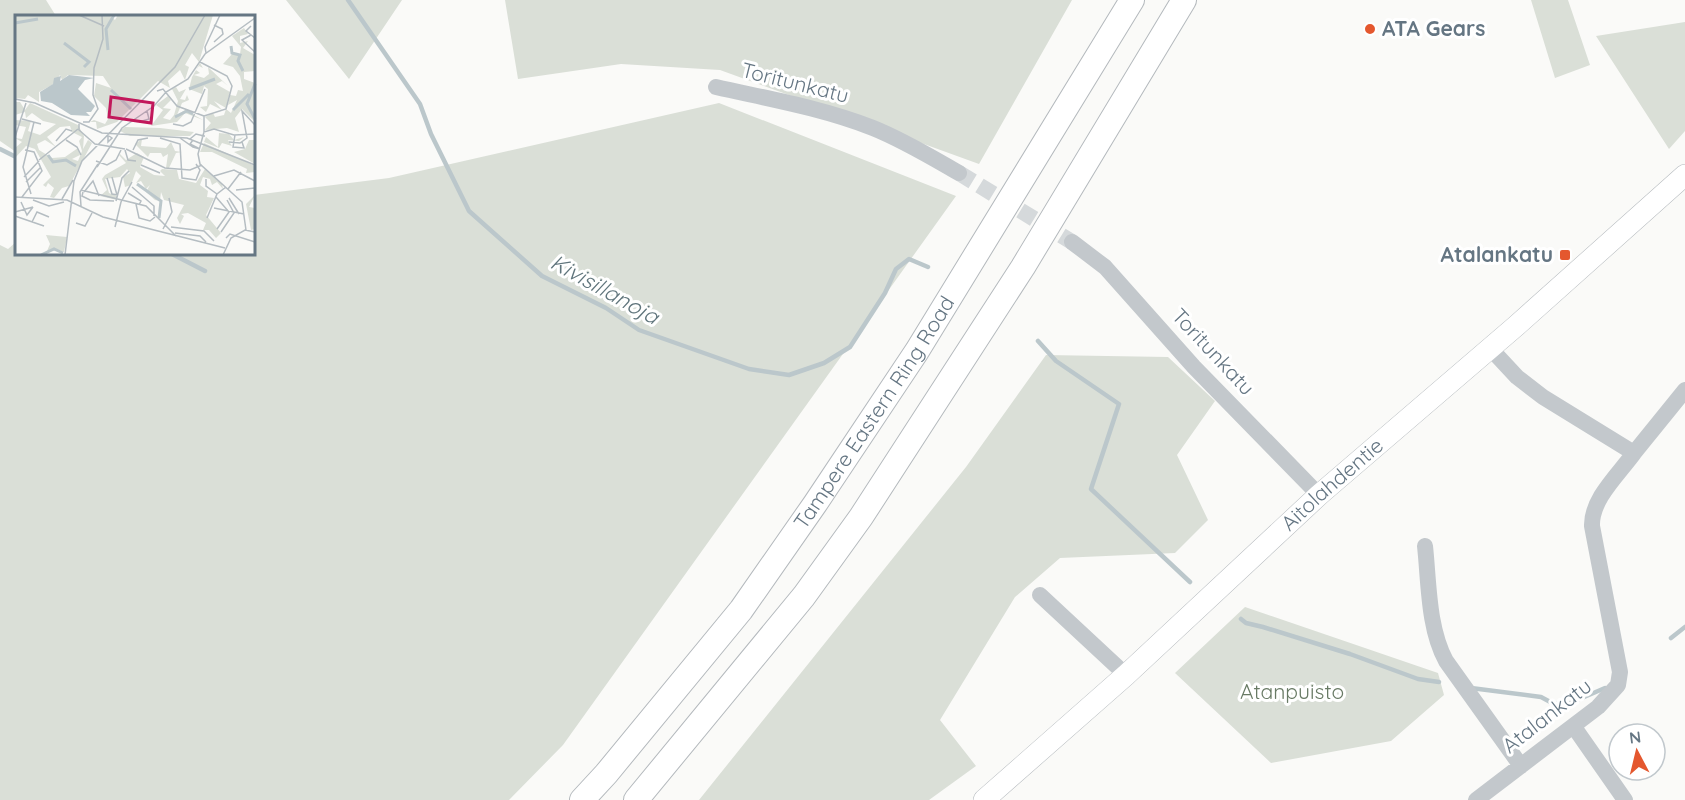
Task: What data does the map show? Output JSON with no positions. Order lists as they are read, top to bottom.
{
  "streets": {
    "highway": ["Tampere Eastern Ring Road"],
    "main road": ["Aitolahdentie"],
    "street": ["Toritunkatu", "Atalankatu"]
  },
  "crossings": [
    ["Toritunkatu", "Aitolahdentie"]
  ],
  "water": ["Kivisillanoja"],
  "parks": ["Atanpuisto"],
  "places": {
    "other": ["ATA Gears"],
    "transit": ["Atalankatu"]
  },
  "north": "top"
}
